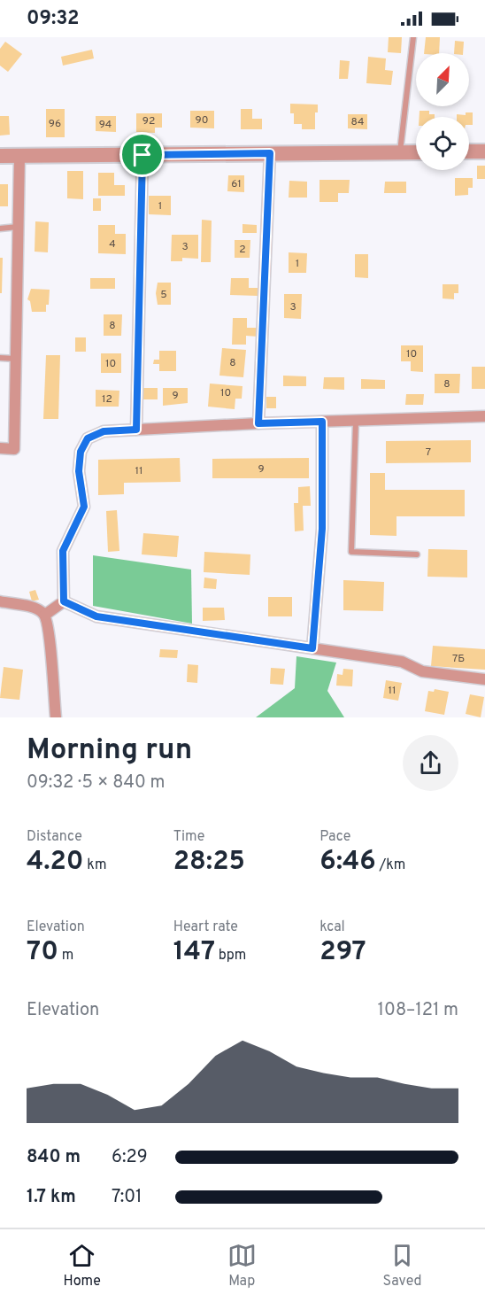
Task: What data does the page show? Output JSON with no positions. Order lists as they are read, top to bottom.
{
  "house_numbers": [
    "90",
    "92",
    "84",
    "96",
    "94",
    "61",
    "1",
    "4",
    "3",
    "2",
    "1",
    "5",
    "3",
    "8",
    "10",
    "8",
    "10",
    "8",
    "10",
    "9",
    "12",
    "7",
    "9",
    "11",
    "7Б",
    "11"
  ],
  "north": "top right",
  "page": {
    "status": "09:32",
    "heading": ["Morning run", "09:32 · 5 × 840 m"],
    "stats": [
      ["Distance", "4.20 km"],
      ["Time", "28:25"],
      ["Pace", "6:46 /km"],
      ["Elevation", "70 m"],
      ["Heart rate", "147 bpm"],
      ["kcal", "297"]
    ],
    "chart": ["Elevation", "108–121 m"],
    "list": [
      {
        "name": "840 m",
        "note": "6:29"
      },
      {
        "name": "1.7 km",
        "note": "7:01"
      }
    ],
    "tabs": ["Home", "Map", "Saved"]
  }
}
